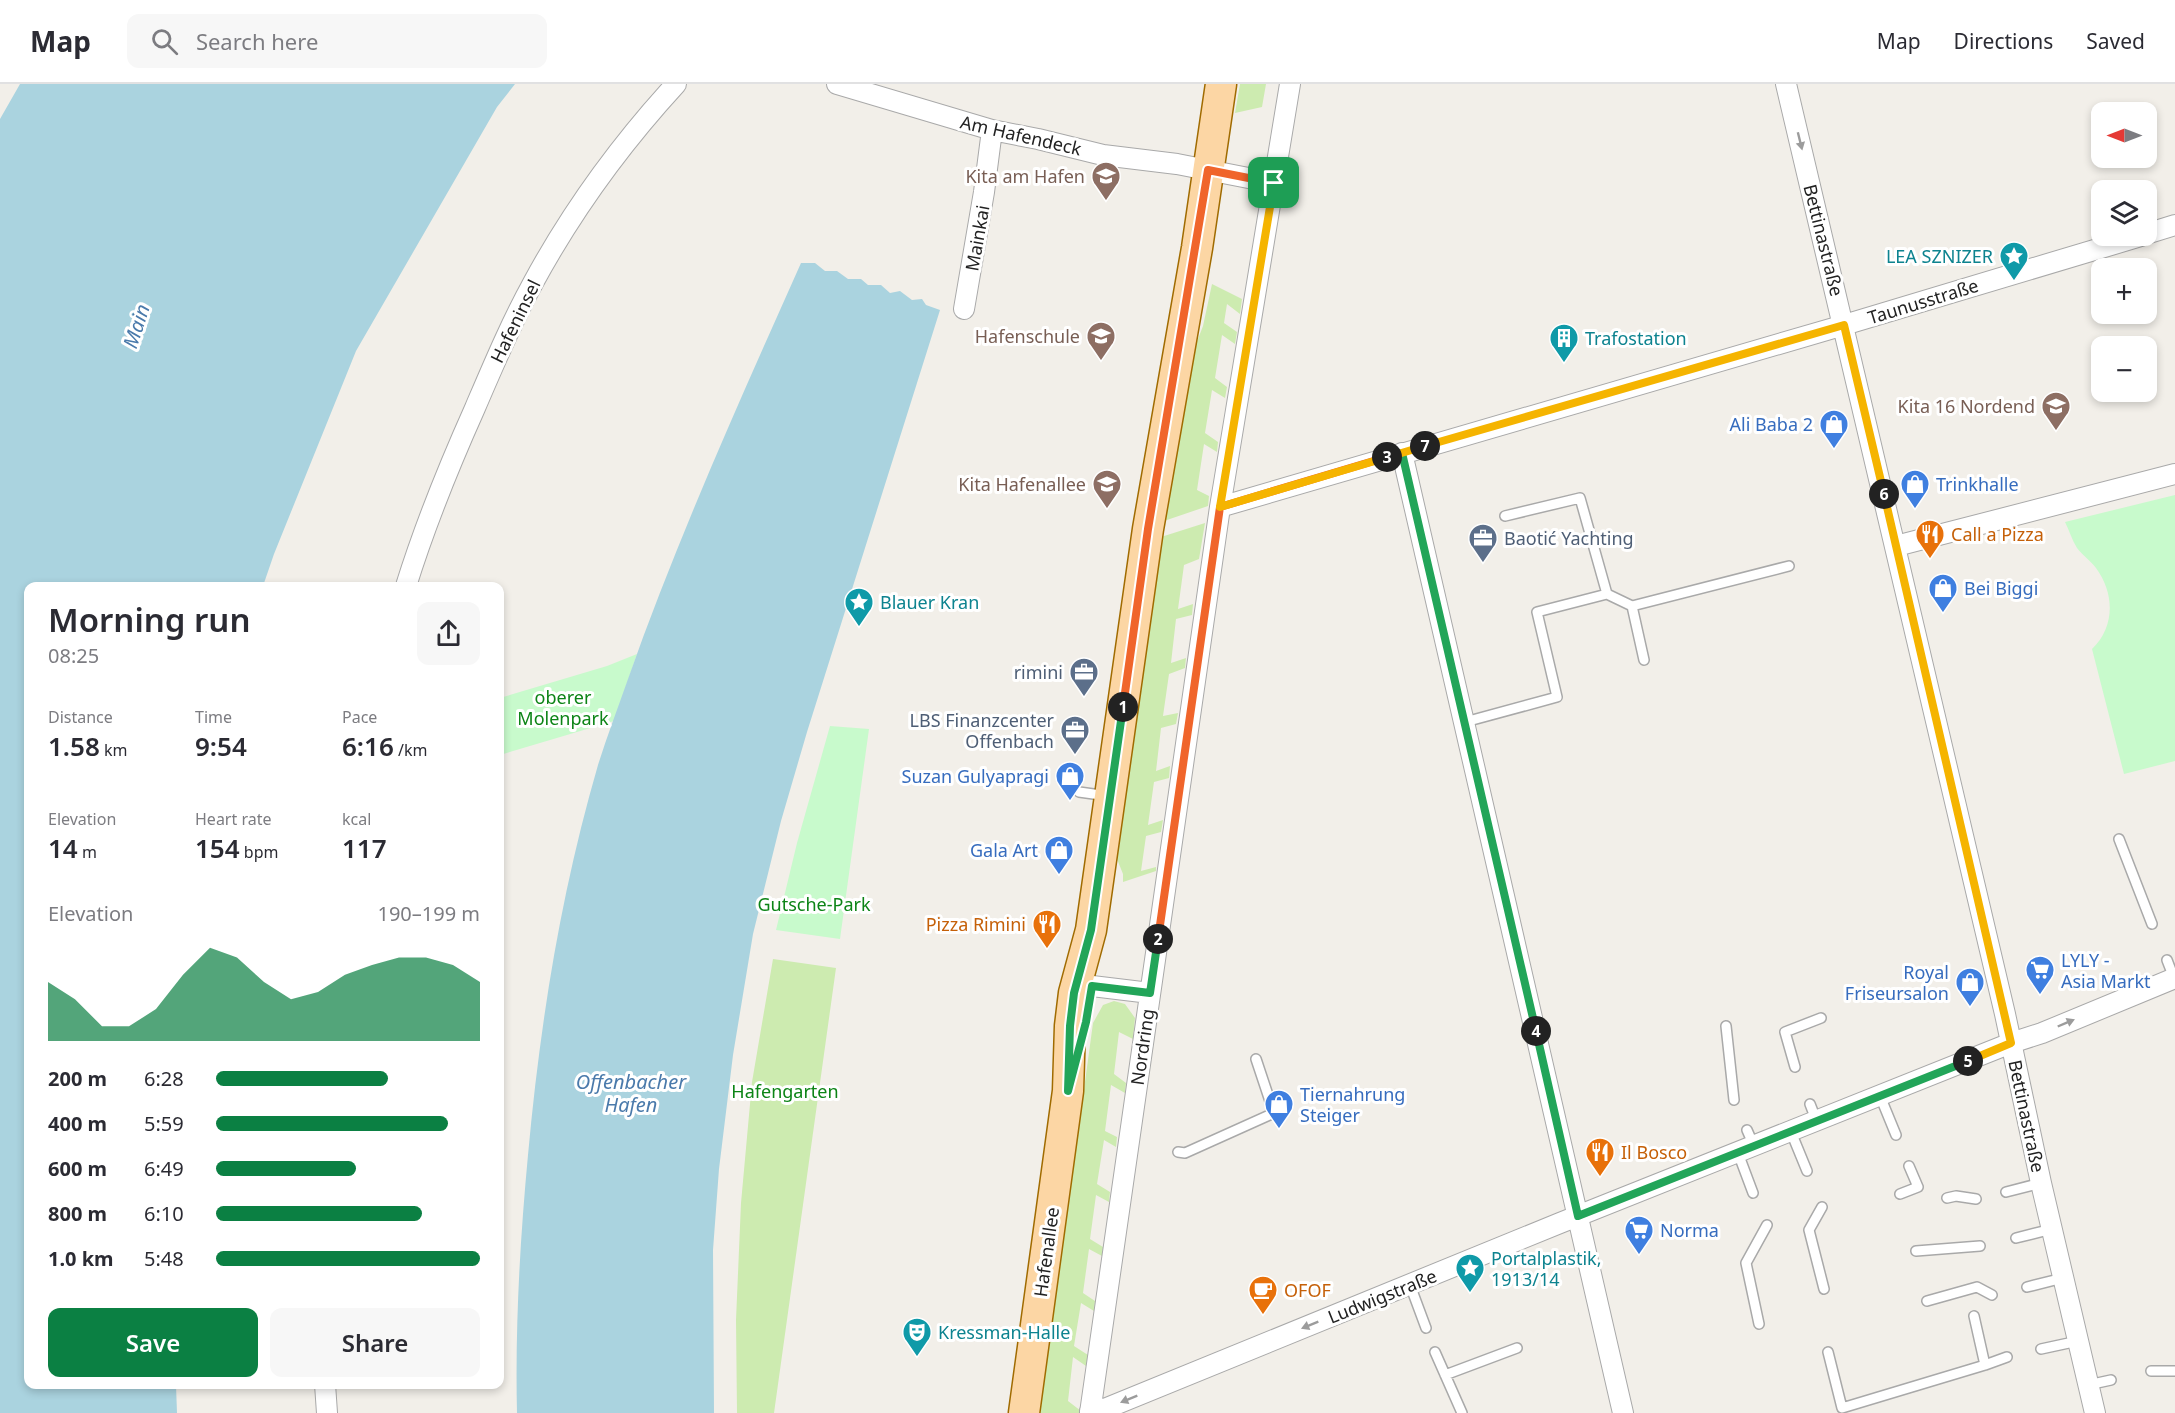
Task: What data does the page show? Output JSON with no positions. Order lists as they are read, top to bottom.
{
  "streets": {
    "main road": ["Hafenallee"],
    "street": [
      "Am Hafendeck",
      "Mainkai",
      "Bettinastraße",
      "Taunusstraße",
      "Hafeninsel",
      "Nordring",
      "Ludwigstraße"
    ]
  },
  "crossings": [
    ["Am Hafendeck", "Mainkai"],
    ["Am Hafendeck", "Hafenallee"],
    ["Bettinastraße", "Taunusstraße"],
    ["Bettinastraße", "Ludwigstraße"],
    ["Taunusstraße", "Nordring"],
    ["Nordring", "Ludwigstraße"]
  ],
  "water": ["Main", "Offenbacher Hafen"],
  "parks": ["oberer Molenpark", "Gutsche-Park", "Hafengarten"],
  "places": {
    "school or university": [
      "Kita am Hafen",
      "Hafenschule",
      "Kita 16 Nordend",
      "Kita Hafenallee"
    ],
    "place": ["LEA SZNIZER", "Blauer Kran", "Portalplastik, 1913/14"],
    "building": ["Trafostation"],
    "shop": [
      "Ali Baba 2",
      "Trinkhalle",
      "Bei Biggi",
      "Suzan Gulyapragi",
      "Gala Art",
      "Royal Friseursalon",
      "Tiernahrung Steiger"
    ],
    "restaurant": ["Call a Pizza", "Pizza Rimini", "Il Bosco"],
    "office": ["Baotić Yachting", "rimini", "LBS Finanzcenter Offenbach"],
    "supermarket": ["LYLY - Asia Markt", "Norma"],
    "cafe": ["OFOF"],
    "theatre": ["Kressman-Halle"]
  },
  "north": "left",
  "page": {
    "header": "Map",
    "search": "Search here",
    "nav": ["Map", "Directions", "Saved"],
    "map_buttons": ["+", "−"],
    "pins": [
      "7",
      "3",
      "6",
      "1",
      "2",
      "4",
      "5"
    ],
    "heading": ["Morning run", "08:25"],
    "stats": [
      ["Distance", "1.58 km"],
      ["Time", "9:54"],
      ["Pace", "6:16 /km"],
      ["Elevation", "14 m"],
      ["Heart rate", "154 bpm"],
      ["kcal", "117"]
    ],
    "chart": ["Elevation", "190–199 m"],
    "list": [
      {
        "name": "200 m",
        "note": "6:28"
      },
      {
        "name": "400 m",
        "note": "5:59"
      },
      {
        "name": "600 m",
        "note": "6:49"
      },
      {
        "name": "800 m",
        "note": "6:10"
      },
      {
        "name": "1.0 km",
        "note": "5:48"
      }
    ],
    "buttons": ["Save", "Share"]
  }
}
